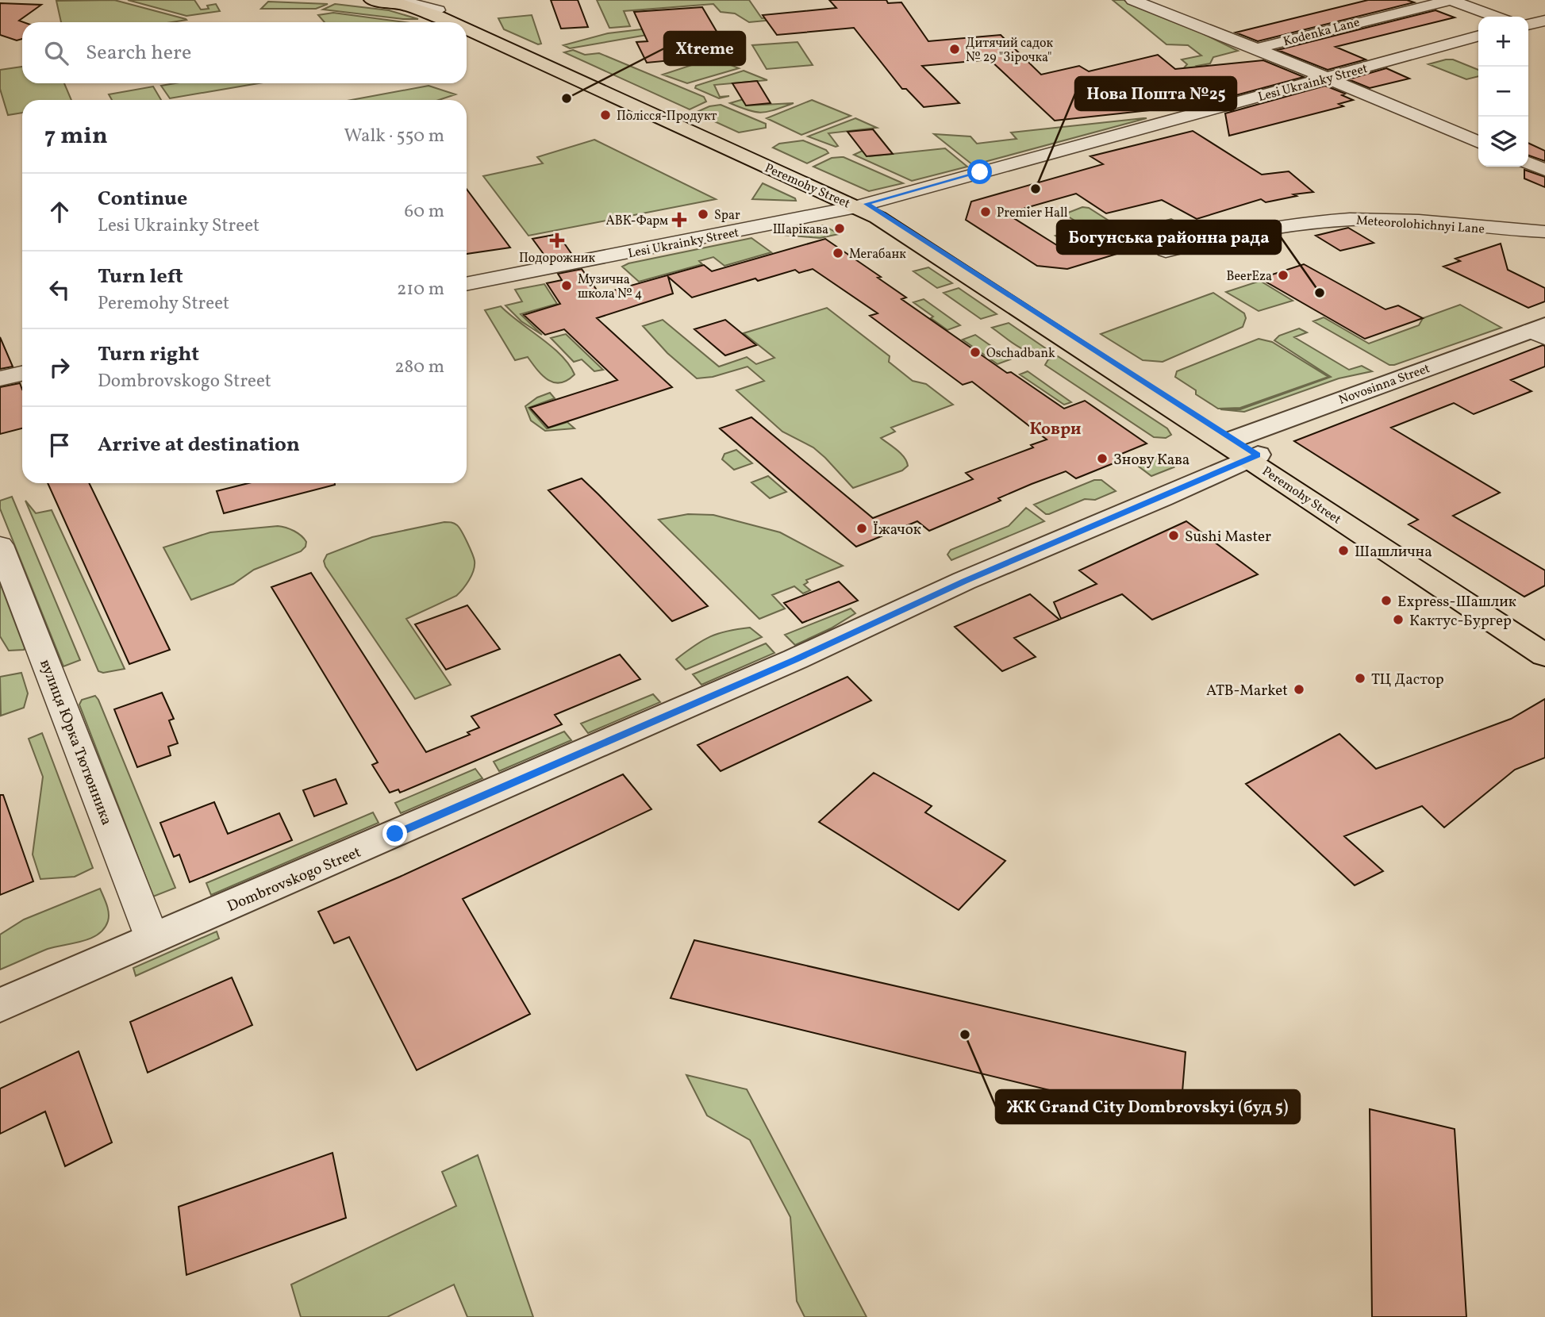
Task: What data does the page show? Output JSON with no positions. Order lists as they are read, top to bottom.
{
  "streets": {
    "main road": ["Peremohy Street"],
    "street": [
      "Kodenka Lane",
      "Lesi Ukrainky Street",
      "Meteorolohichnyi Lane",
      "Novosinna Street",
      "вулиця Юрка Тютюнника",
      "Dombrovskogo Street"
    ]
  },
  "crossings": [
    ["Lesi Ukrainky Street", "Peremohy Street"],
    ["Peremohy Street", "Novosinna Street"],
    ["Peremohy Street", "Dombrovskogo Street"],
    ["Novosinna Street", "Dombrovskogo Street"],
    ["вулиця Юрка Тютюнника", "Dombrovskogo Street"]
  ],
  "districts": ["Коври"],
  "places": {
    "other": [
      "Дитячий садок № 29 \"Зірочка\"",
      "Xtreme",
      "Полісся-Продукт",
      "Нова Пошта №25",
      "Premier Hall",
      "Spar",
      "Шарікава",
      "Мегабанк",
      "BeerЕza",
      "Музична школа № 4",
      "Богунська районна рада",
      "Oschadbank",
      "Знову Кава",
      "Їжачок",
      "Sushi Master",
      "Шашлична",
      "Express-Шашлик",
      "Кактус-Бургер",
      "ТЦ Дастор",
      "ATB-Market",
      "ЖК Grand City Dombrovskyi (буд 5)"
    ],
    "health": ["АВК-Фарм", "Подорожник"]
  },
  "page": {
    "map_buttons": ["+", "−"],
    "search": "Search here",
    "heading": ["7 min", "Walk · 550 m"],
    "list": [
      ["Continue", "Lesi Ukrainky Street", "60 m"],
      ["Turn left", "Peremohy Street", "210 m"],
      ["Turn right", "Dombrovskogo Street", "280 m"],
      "Arrive at destination"
    ]
  }
}
